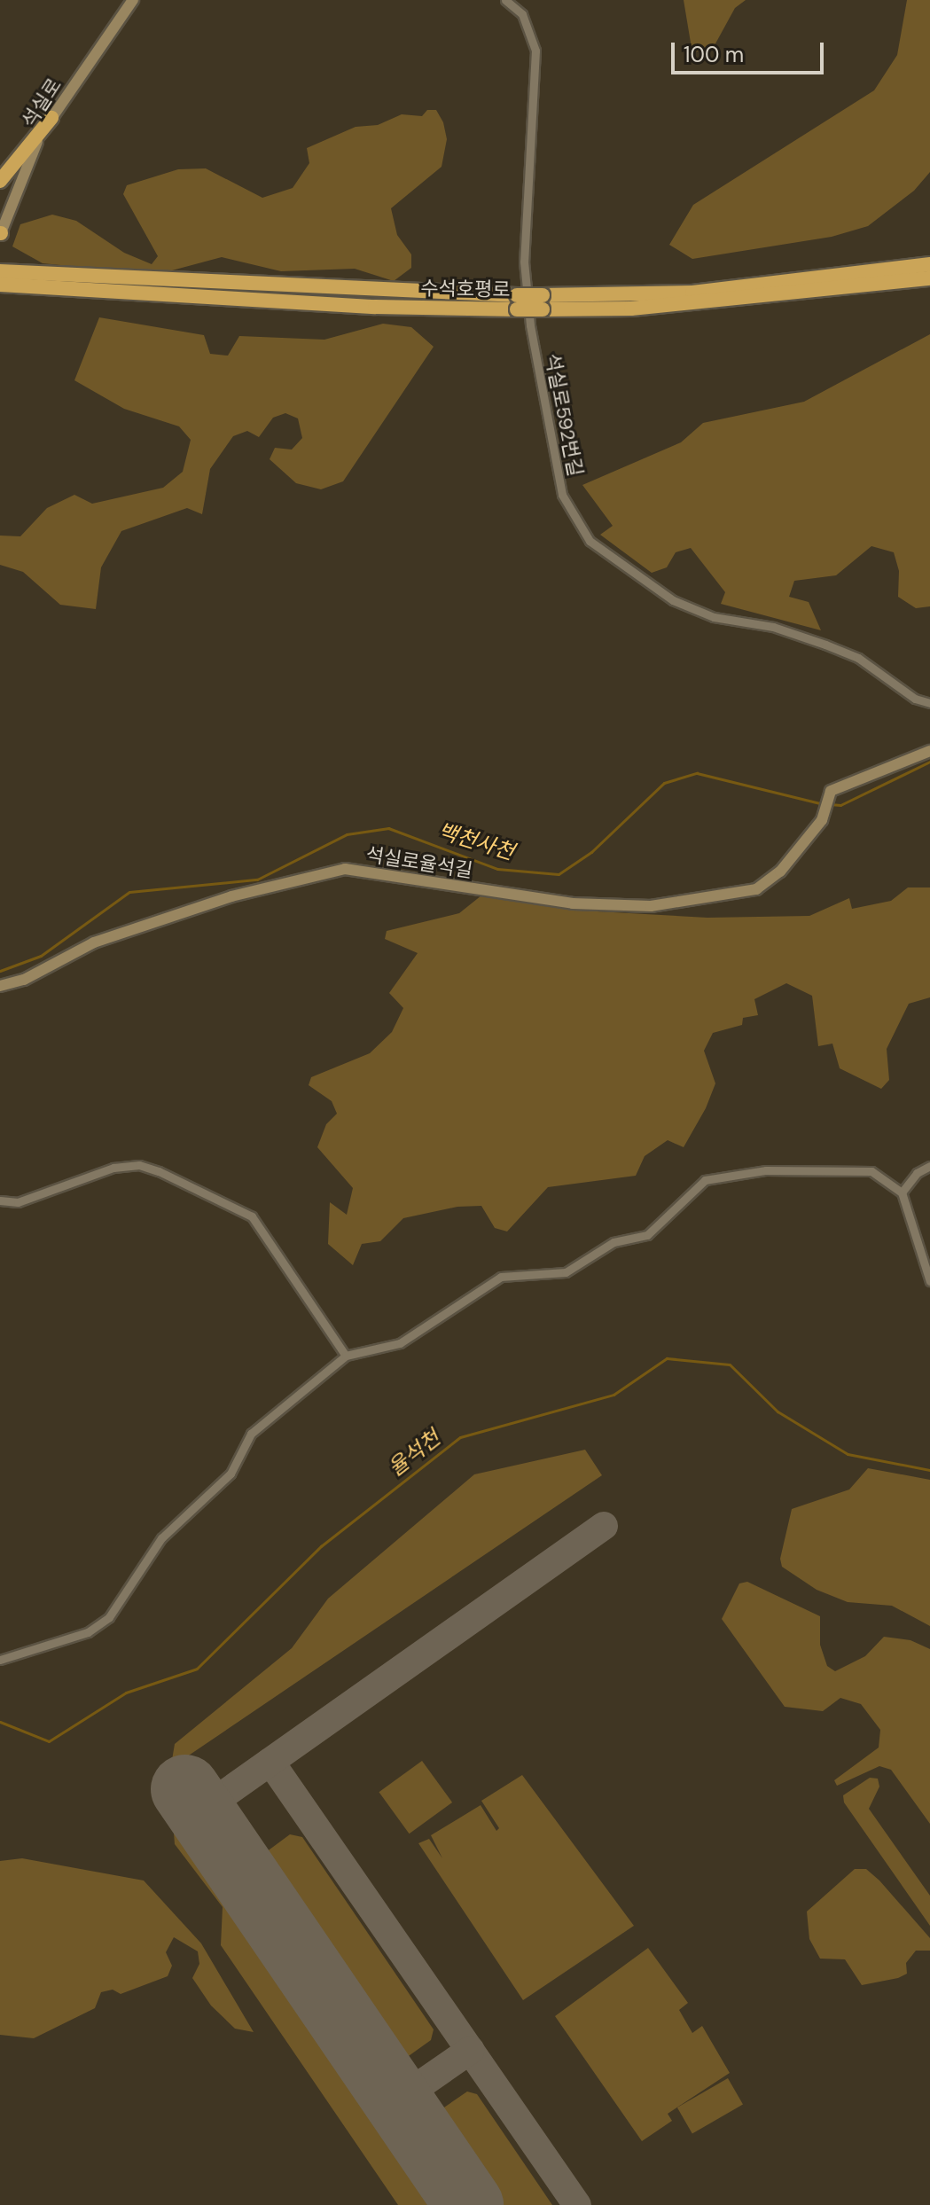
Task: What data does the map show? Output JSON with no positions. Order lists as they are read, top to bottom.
{
  "streets": {
    "highway": ["수석호평로"],
    "street": ["석실로", "석실로592번길", "석실로율석길"]
  },
  "water": ["백천사천", "율석천"],
  "scale_bar": "100 m"
}
